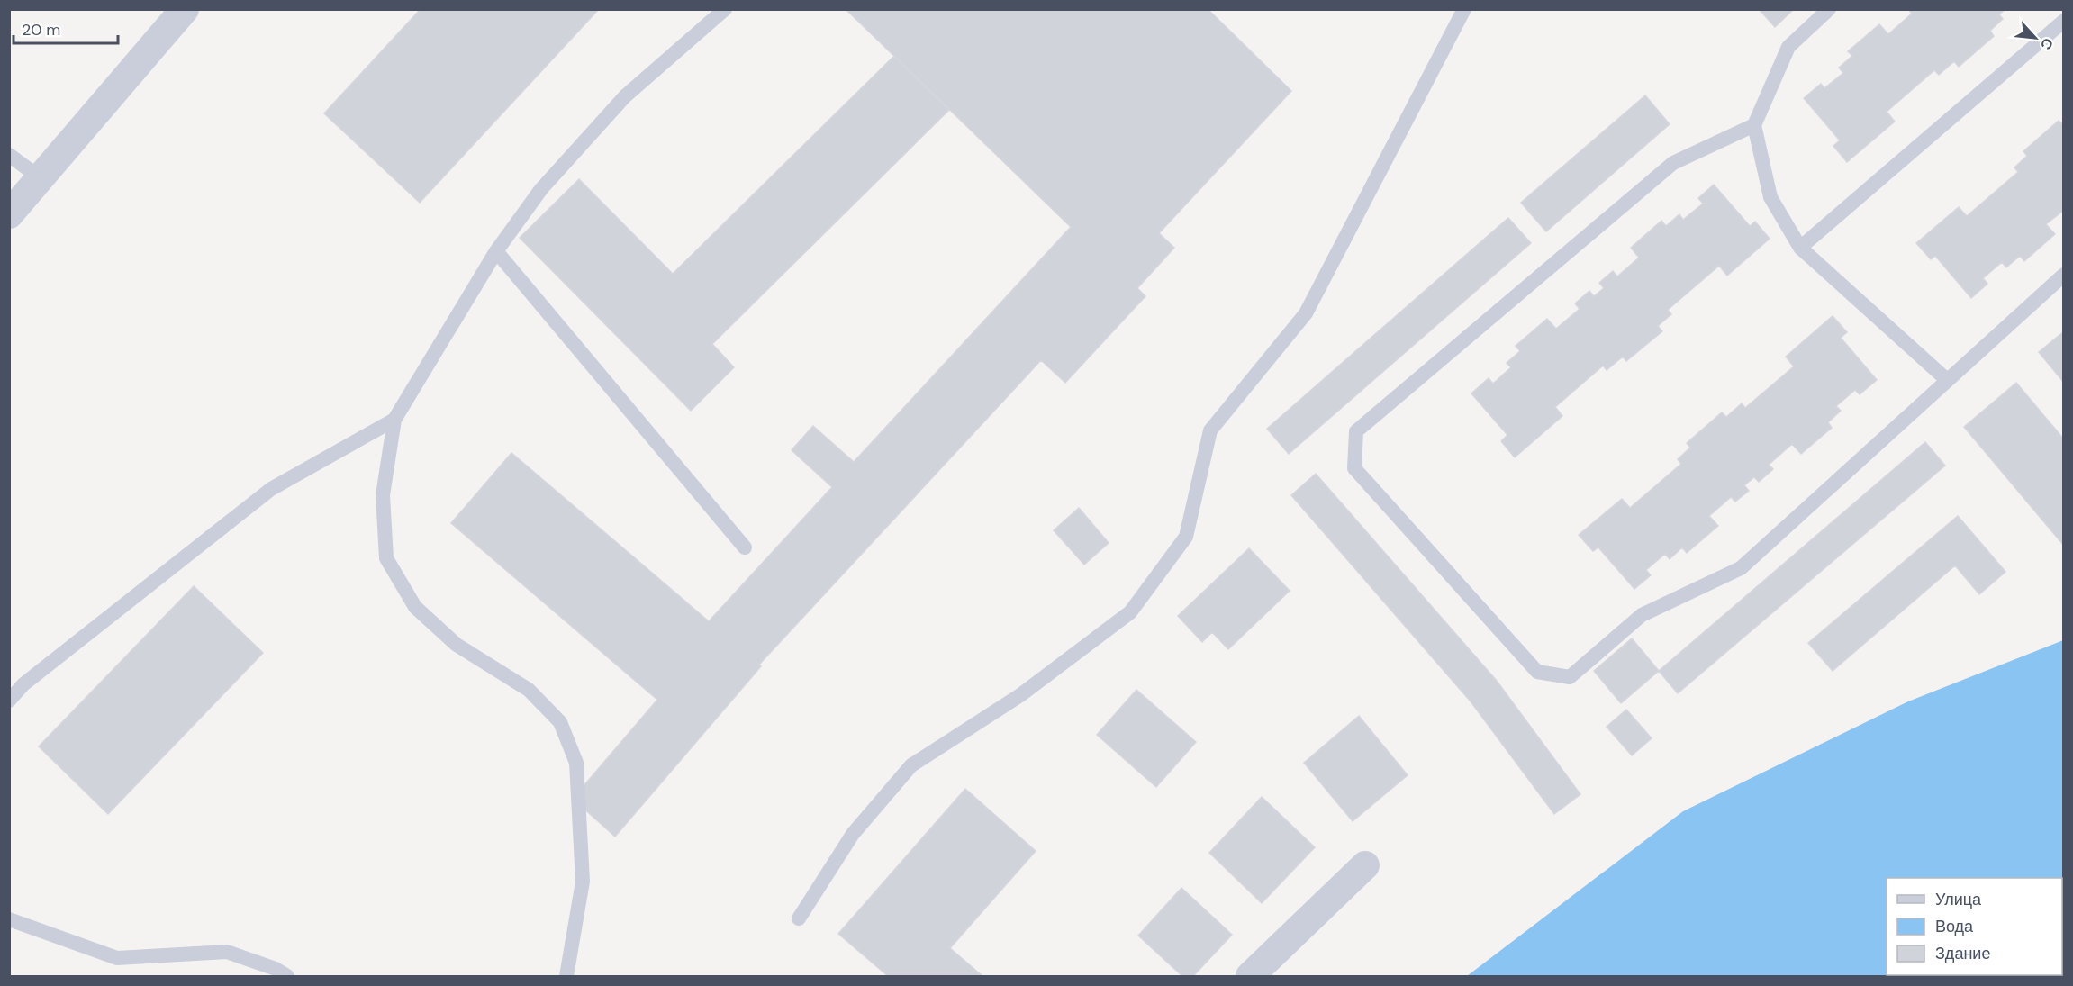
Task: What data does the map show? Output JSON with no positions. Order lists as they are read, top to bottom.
{
  "legend": ["Улица", "Вода", "Здание"],
  "scale_bar": "20 m",
  "north": "bottom right"
}
